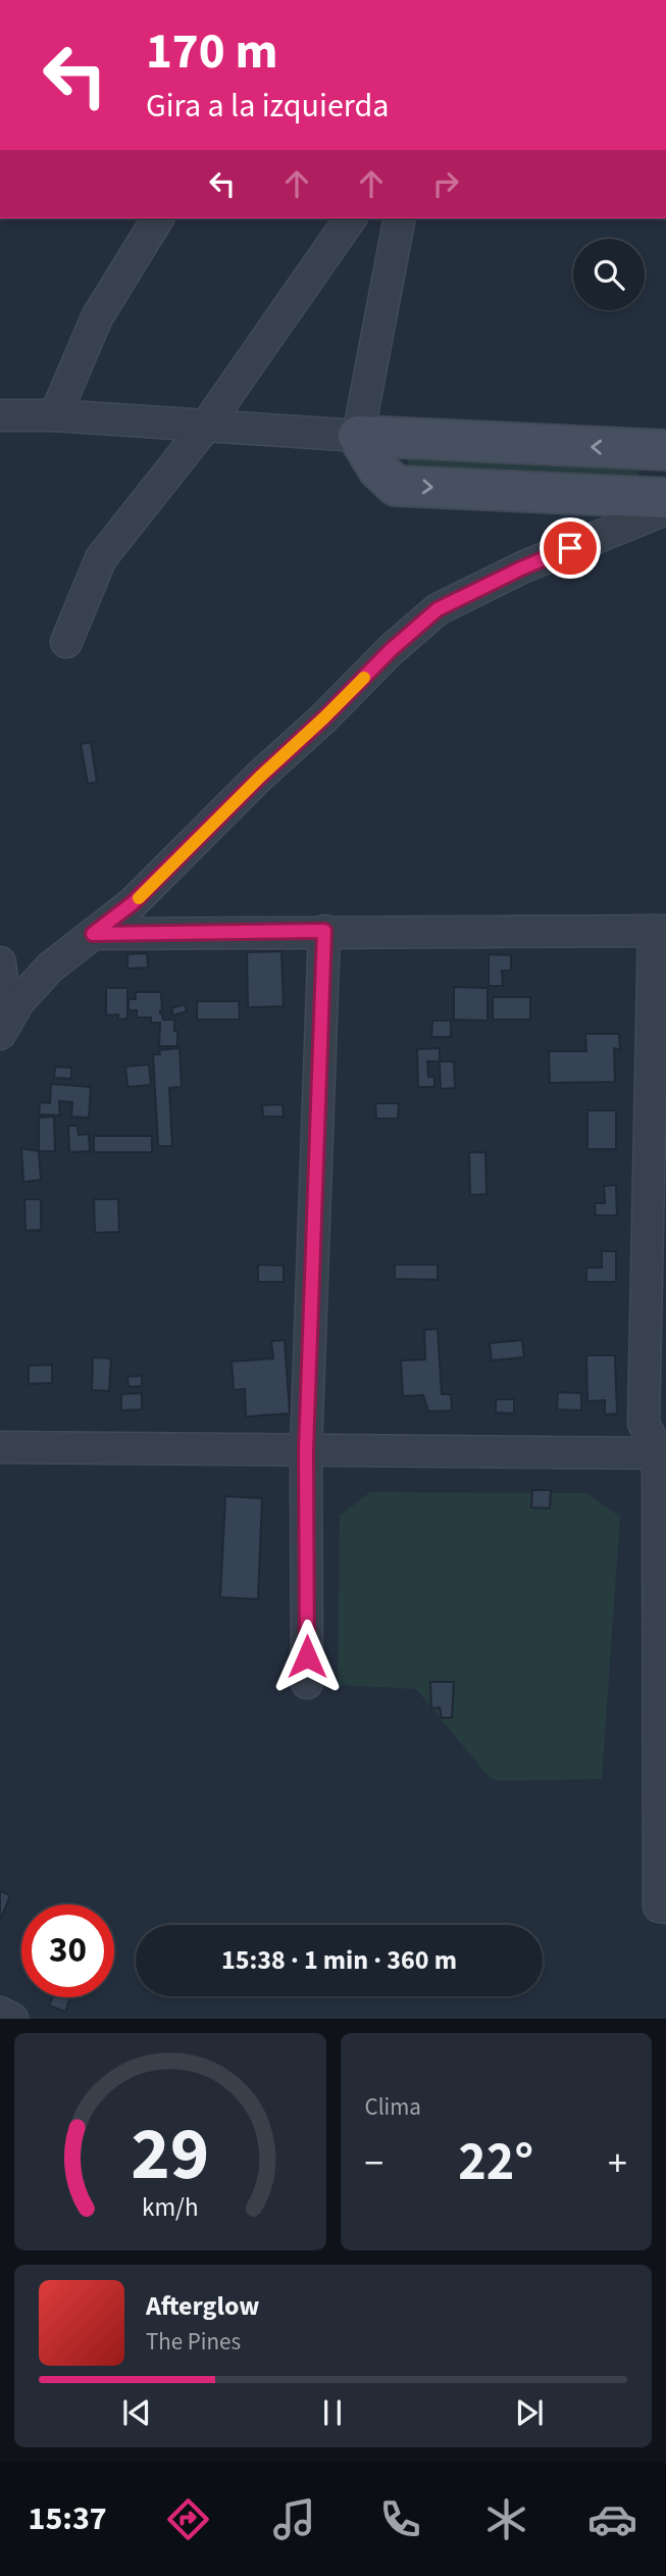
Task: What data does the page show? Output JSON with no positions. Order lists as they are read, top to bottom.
{
  "page": {
    "turn": ["170 m", "Gira a la izquierda"],
    "limit": "30",
    "trip": "15:38 · 1 min · 360 m",
    "tile": "Clima",
    "heat": ["−", "22°", "+"],
    "song": ["Afterglow", "The Pines"],
    "tabs": "15:37",
    "gauge": ["29", "km/h"]
  }
}
